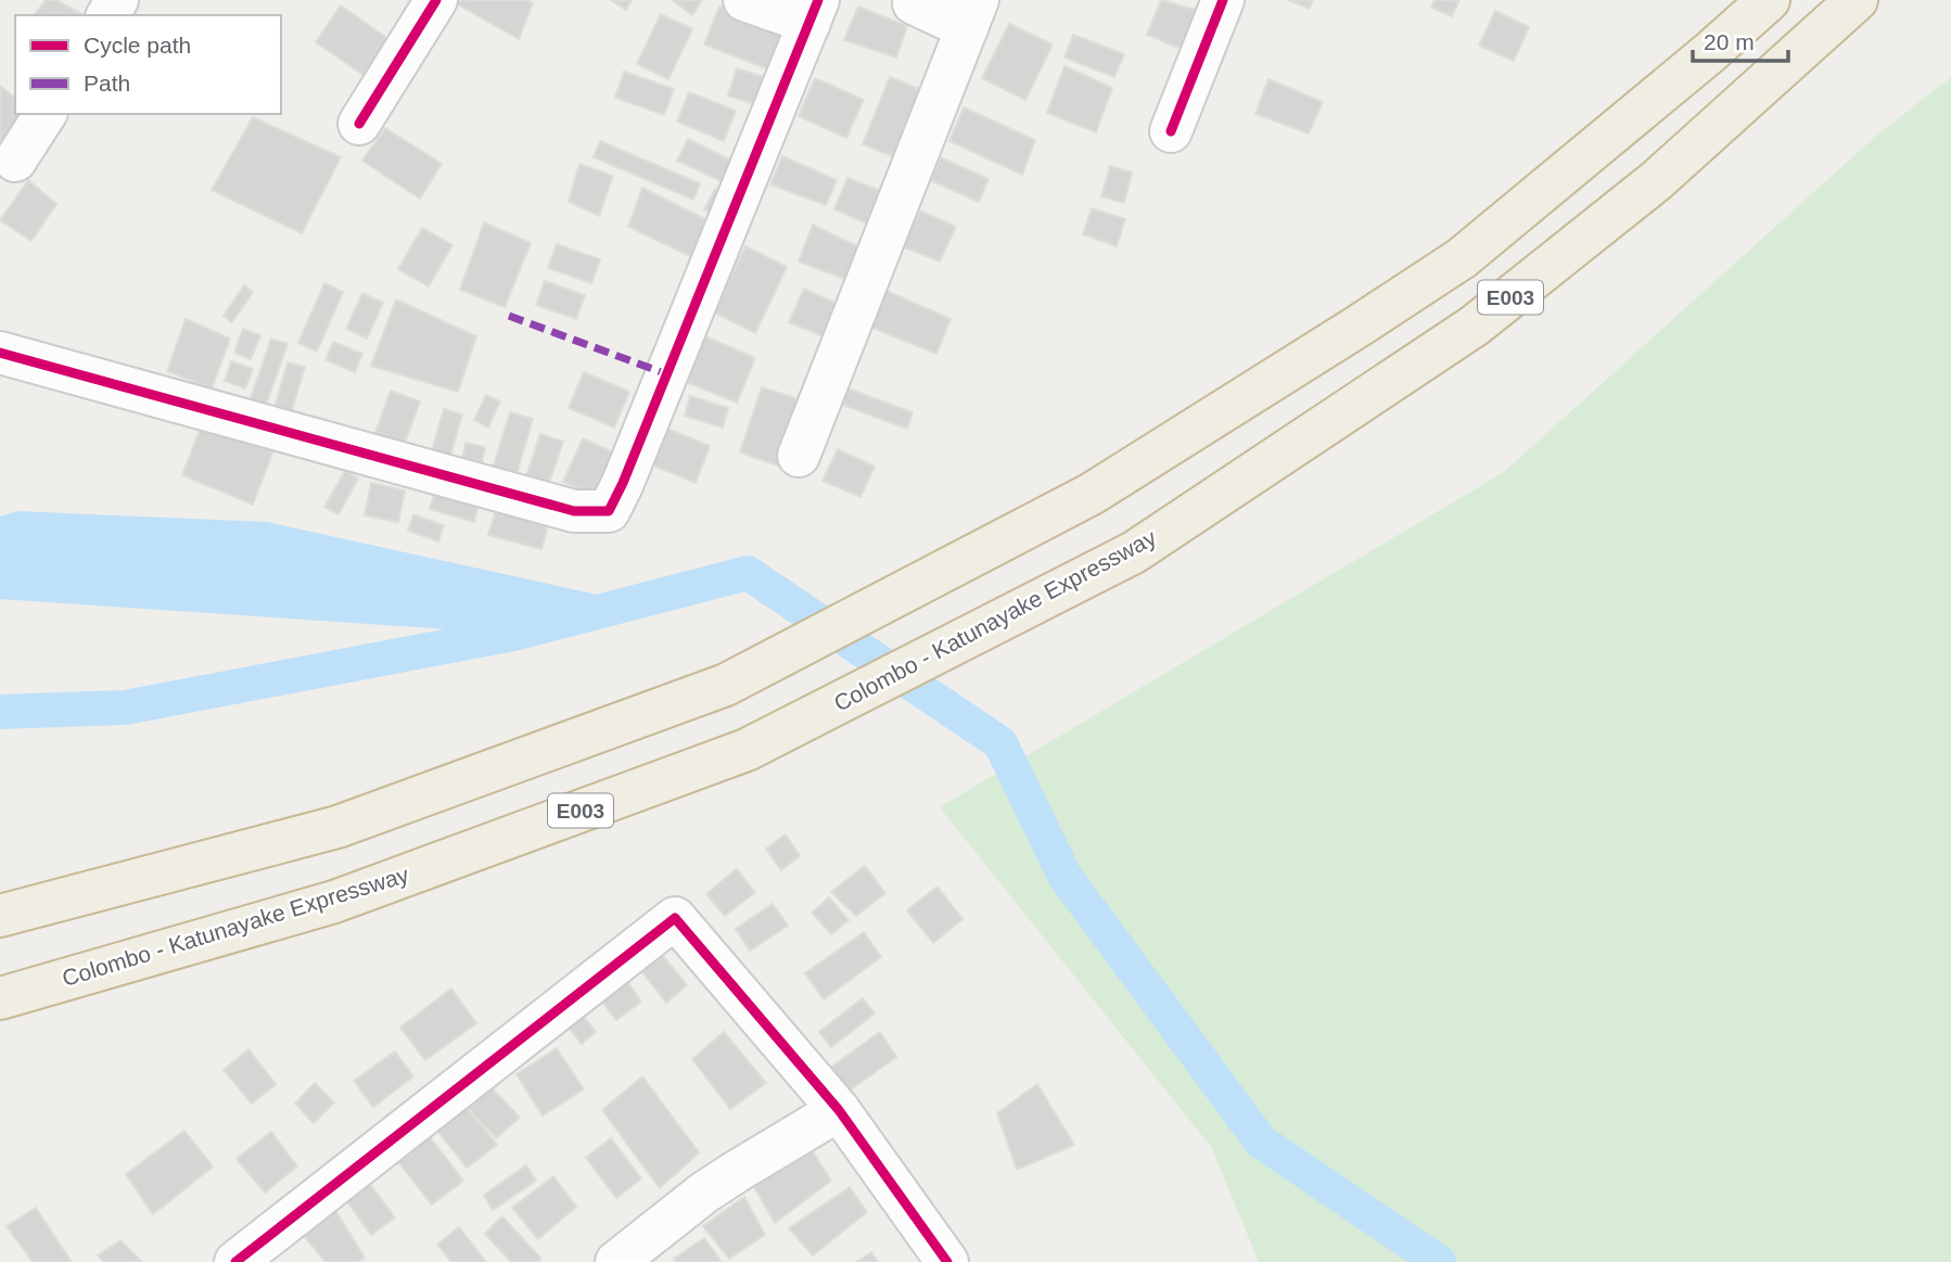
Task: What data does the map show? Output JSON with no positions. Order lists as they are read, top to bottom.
{
  "streets": {
    "highway": ["E003", "Colombo - Katunayake Expressway"]
  },
  "legend": ["Cycle path", "Path"],
  "scale_bar": "20 m"
}
